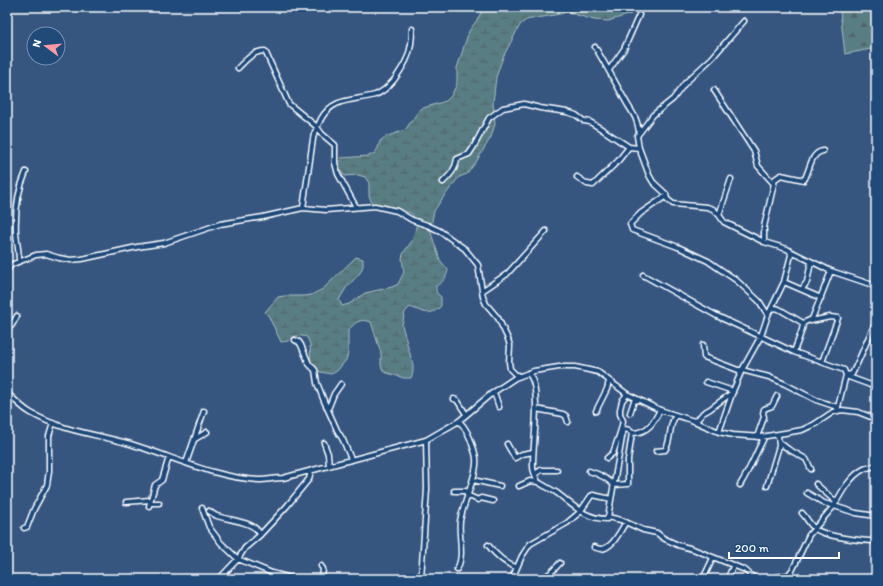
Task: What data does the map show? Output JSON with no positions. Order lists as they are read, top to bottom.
{
  "scale_bar": "200 m",
  "north": "left"
}
